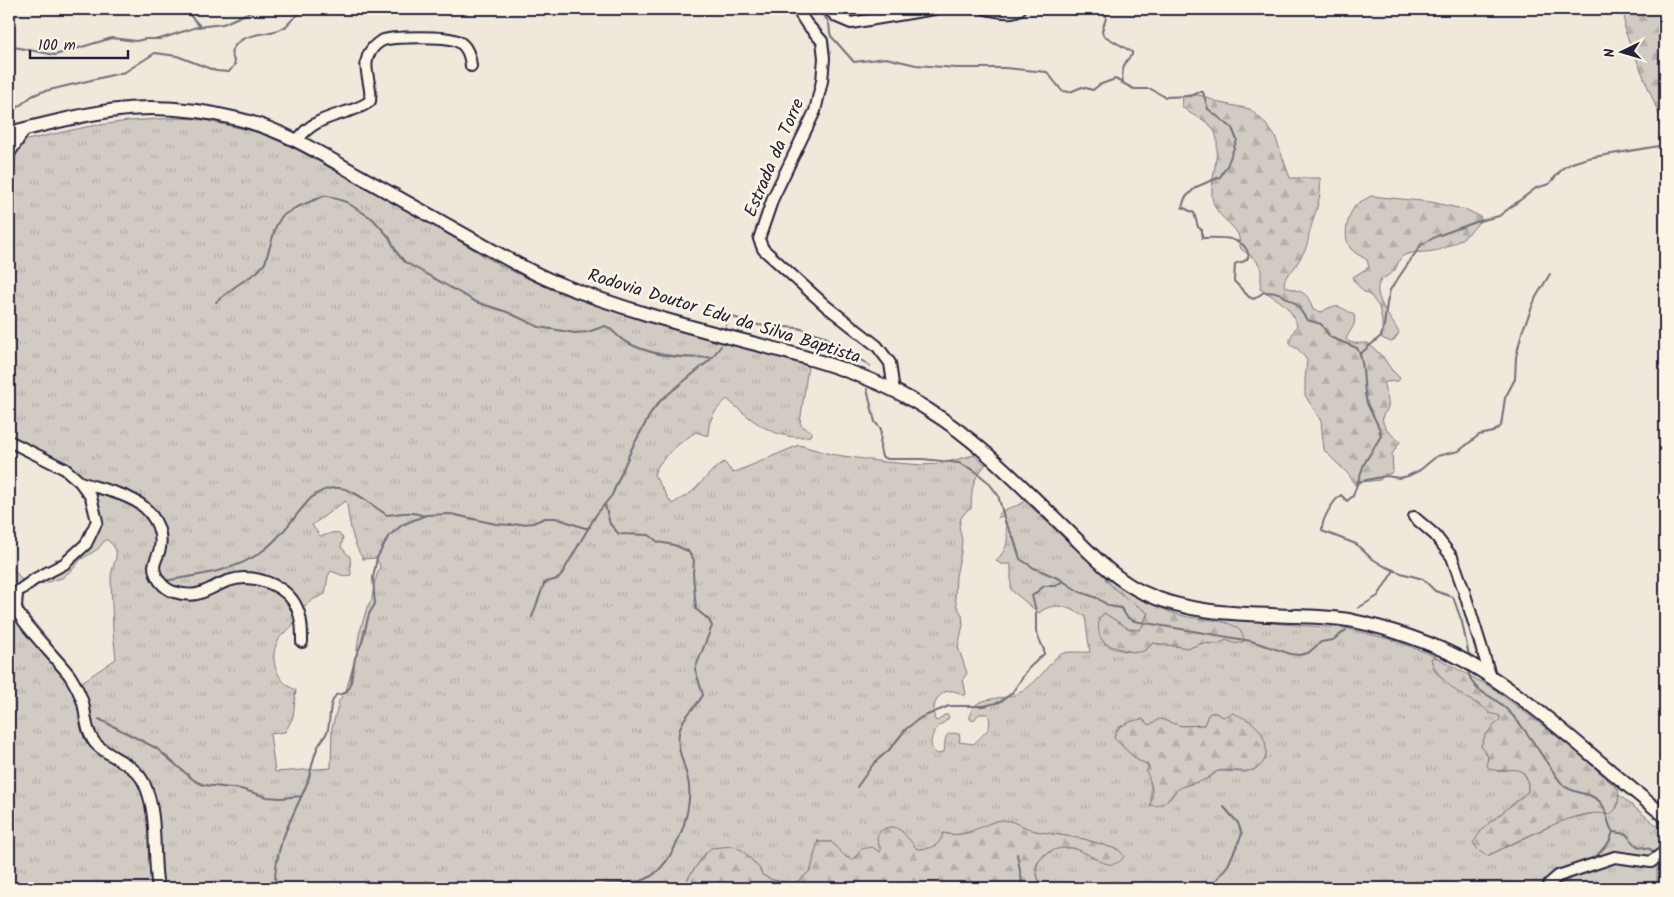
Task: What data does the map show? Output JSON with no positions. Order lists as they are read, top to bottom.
{
  "streets": {
    "main road": ["Rodovia Doutor Edu da Silva Baptista"],
    "street": ["Estrada da Torre"]
  },
  "crossings": [
    ["Estrada da Torre", "Rodovia Doutor Edu da Silva Baptista"]
  ],
  "scale_bar": "100 m",
  "north": "left"
}
